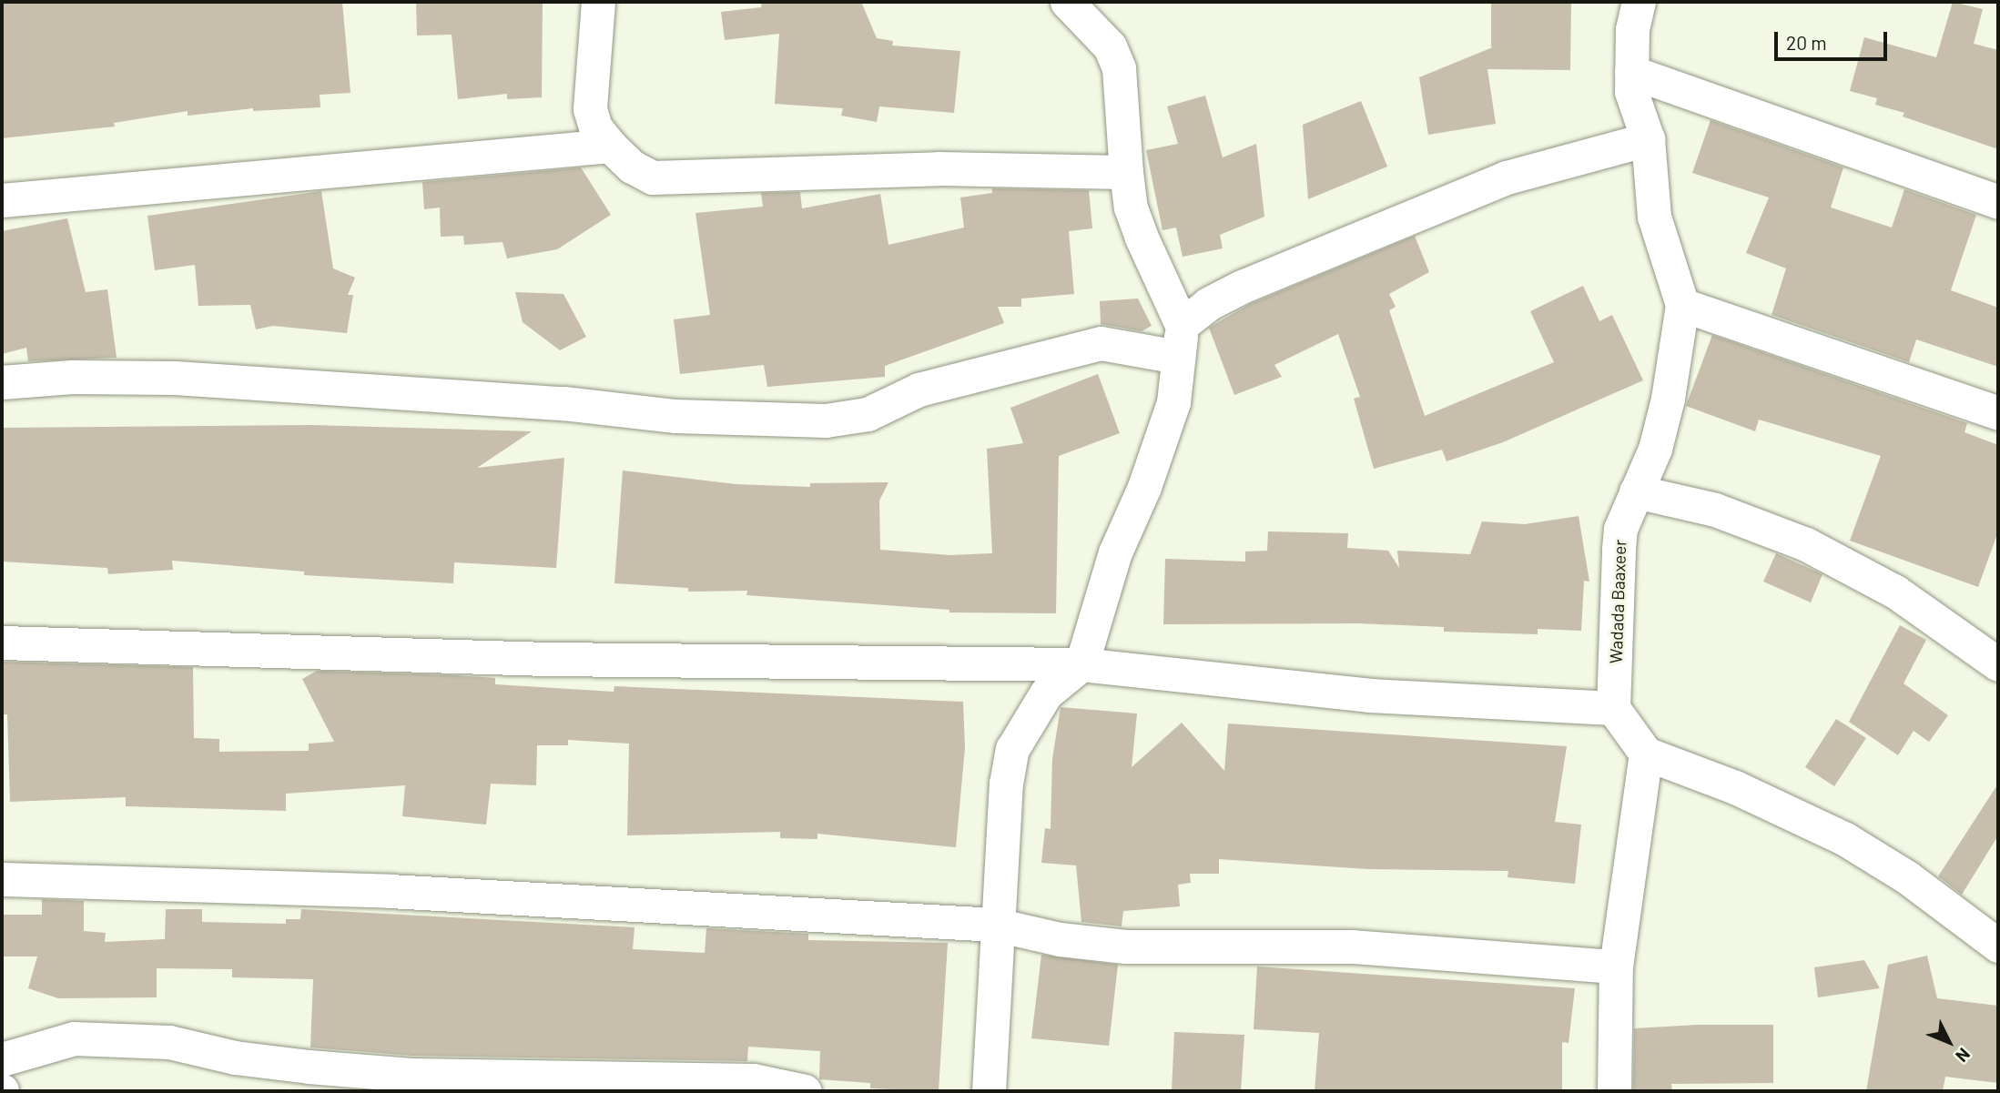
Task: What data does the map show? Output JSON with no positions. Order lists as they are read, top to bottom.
{
  "streets": {
    "street": ["Wadada Baaxeer"]
  },
  "scale_bar": "20 m",
  "north": "bottom right"
}
